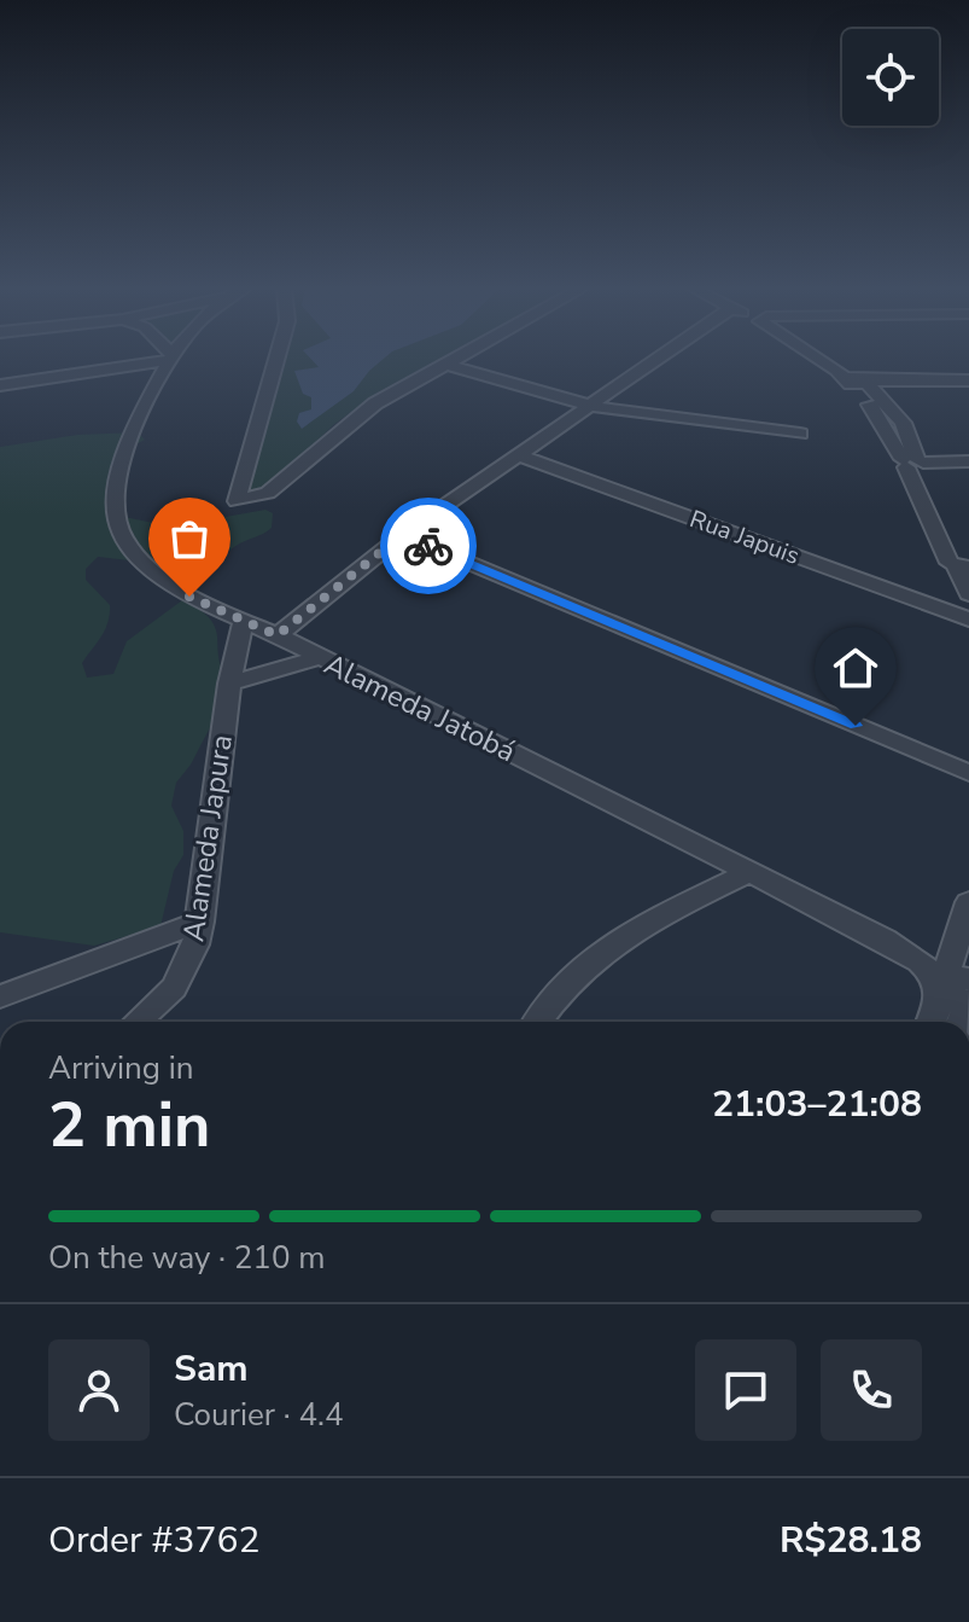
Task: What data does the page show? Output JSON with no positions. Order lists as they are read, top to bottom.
{
  "streets": {
    "street": ["Rua Japuis", "Alameda Jatobá", "Alameda Japura"]
  },
  "crossings": [
    ["Alameda Jatobá", "Alameda Japura"]
  ],
  "page": {
    "heading": ["2 min", "Arriving in", "21:03–21:08"],
    "panel": [
      "Sam",
      "Courier · 4.4",
      "Order #3762",
      "R$28.18"
    ],
    "bar": "On the way · 210 m"
  }
}
